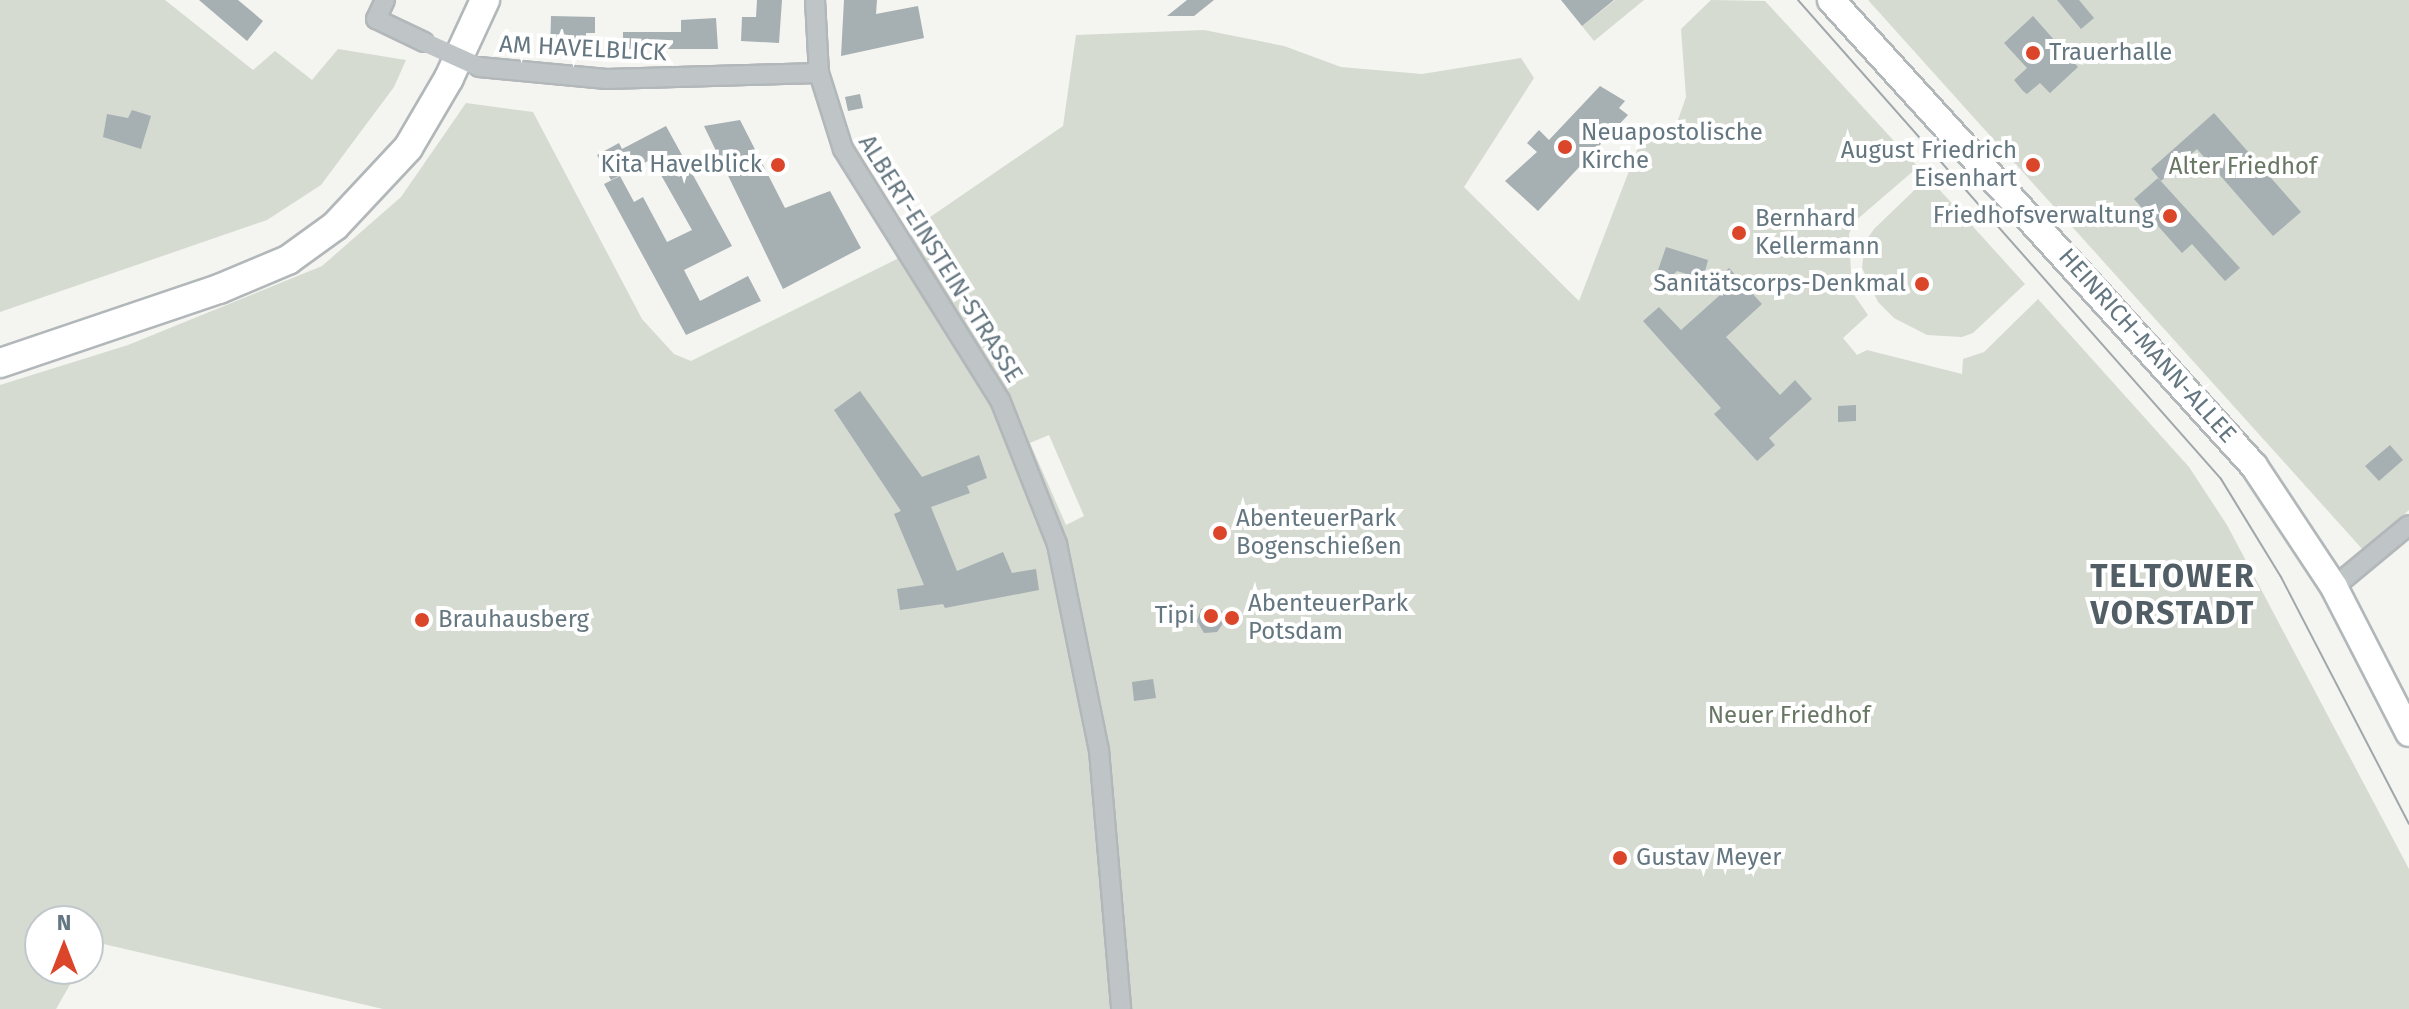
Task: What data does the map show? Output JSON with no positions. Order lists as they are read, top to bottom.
{
  "streets": {
    "main road": ["HEINRICH-MANN-ALLEE"],
    "street": ["AM HAVELBLICK", "ALBERT-EINSTEIN-STRASSE"]
  },
  "crossings": [
    ["AM HAVELBLICK", "ALBERT-EINSTEIN-STRASSE"]
  ],
  "districts": ["TELTOWER VORSTADT"],
  "parks": ["Alter Friedhof", "Neuer Friedhof"],
  "places": [
    "Trauerhalle",
    "Neuapostolische Kirche",
    "Kita Havelblick",
    "August Friedrich Eisenhart",
    "Friedhofsverwaltung",
    "Bernhard Kellermann",
    "Sanitätscorps-Denkmal",
    "AbenteuerPark Bogenschießen",
    "Tipi",
    "AbenteuerPark Potsdam",
    "Brauhausberg",
    "Gustav Meyer"
  ],
  "north": "top"
}
